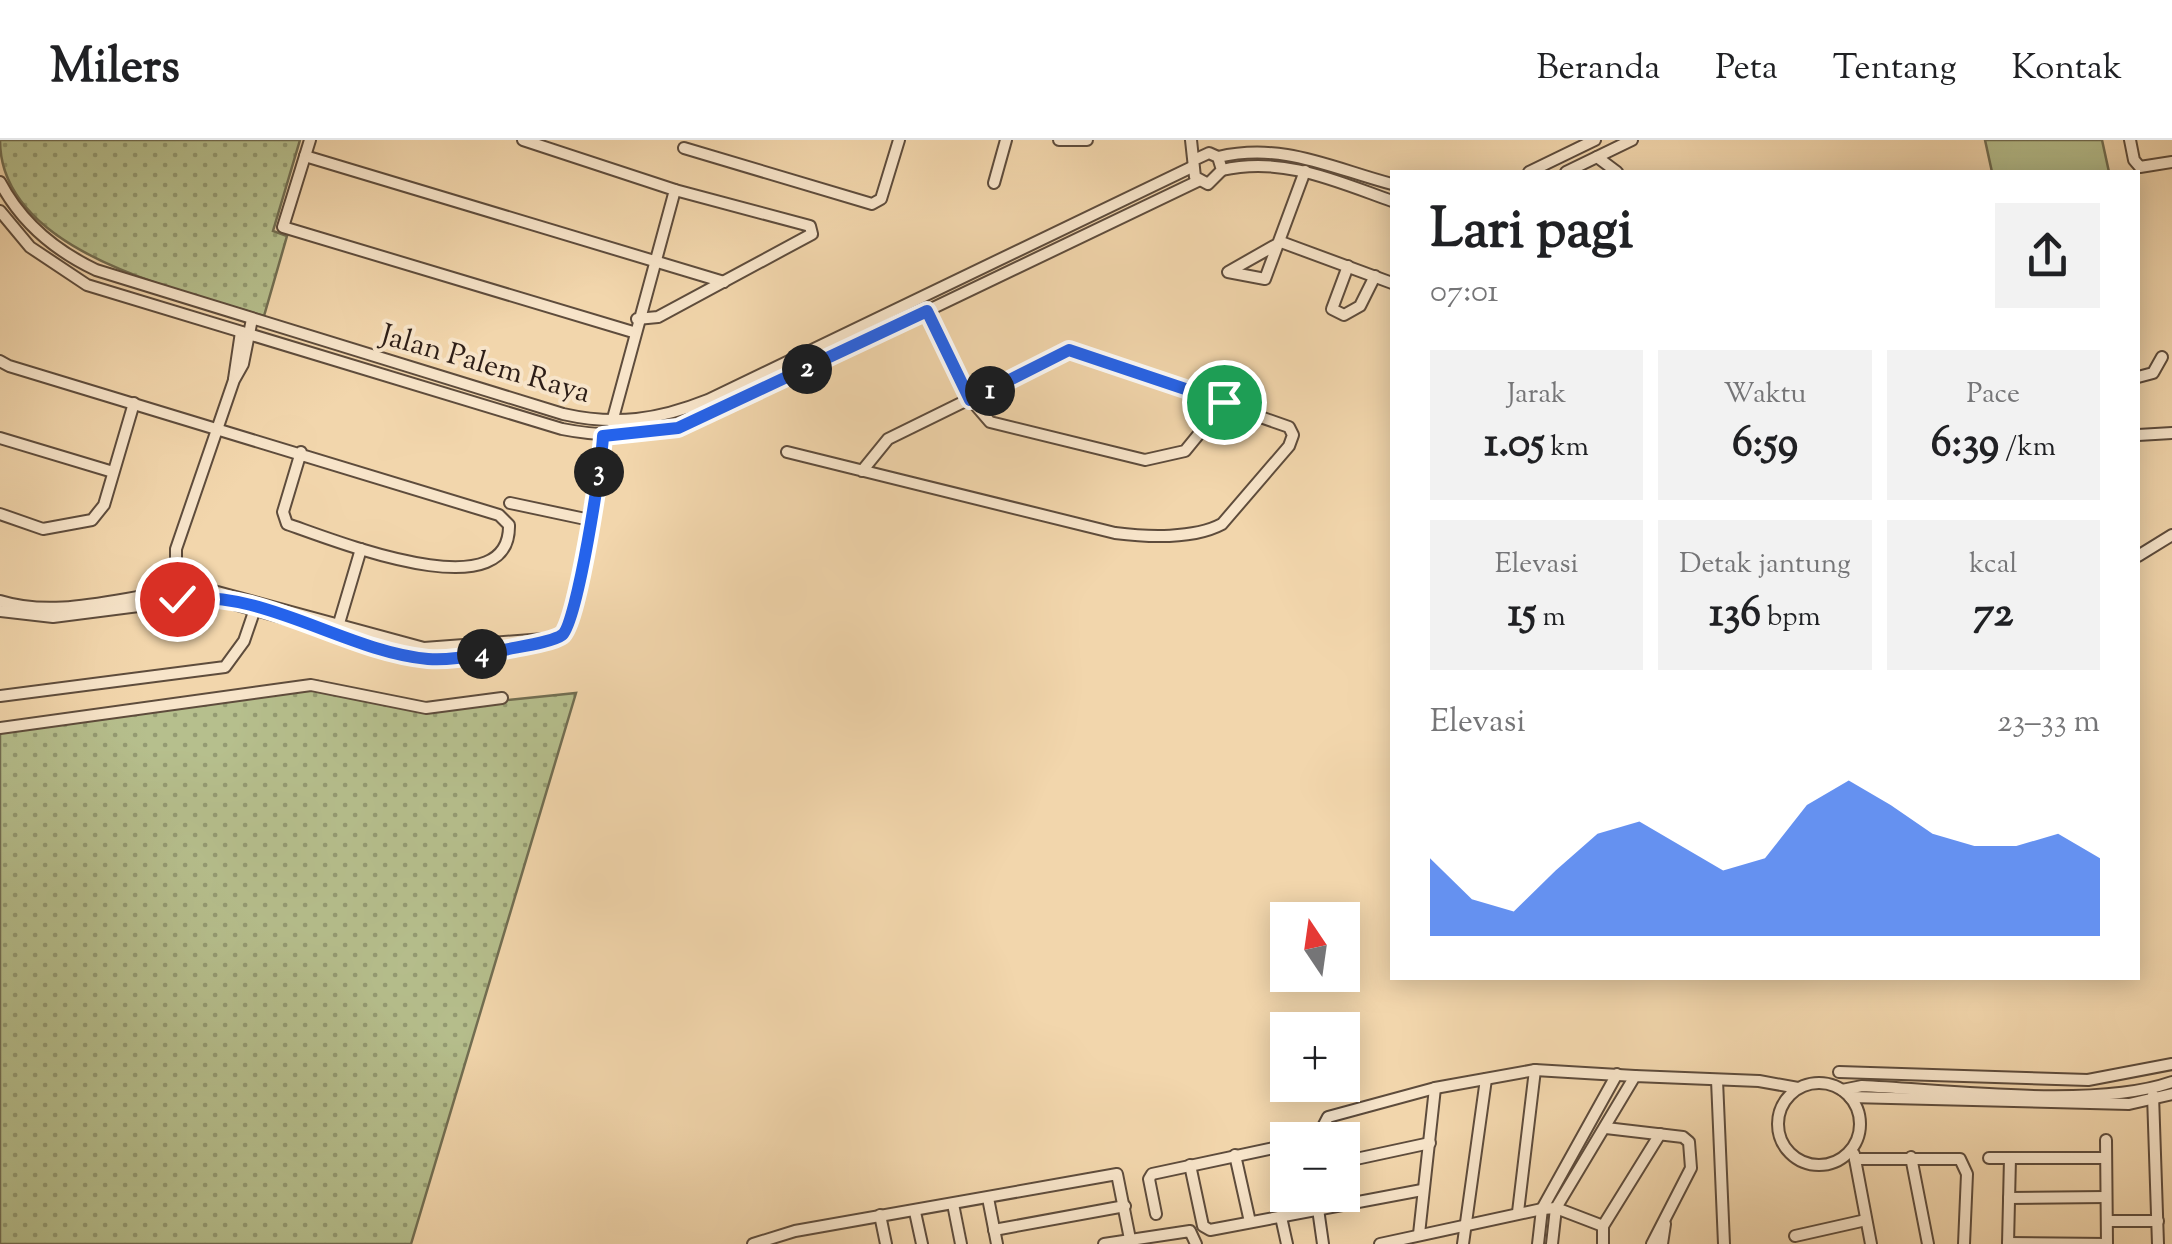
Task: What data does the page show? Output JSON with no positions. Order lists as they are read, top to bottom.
{
  "streets": {
    "street": ["Jalan Palem Raya"]
  },
  "north": "top",
  "page": {
    "header": "Milers",
    "nav": [
      "Beranda",
      "Peta",
      "Tentang",
      "Kontak"
    ],
    "heading": ["Lari pagi", "07:01"],
    "stats": [
      ["Jarak", "1.05 km"],
      ["Waktu", "6:59"],
      ["Pace", "6:39 /km"],
      ["Elevasi", "15 m"],
      ["Detak jantung", "136 bpm"],
      ["kcal", "72"]
    ],
    "pins": [
      "2",
      "1",
      "3",
      "4"
    ],
    "chart": ["Elevasi", "23–33 m"],
    "map_buttons": ["+", "−"]
  }
}
